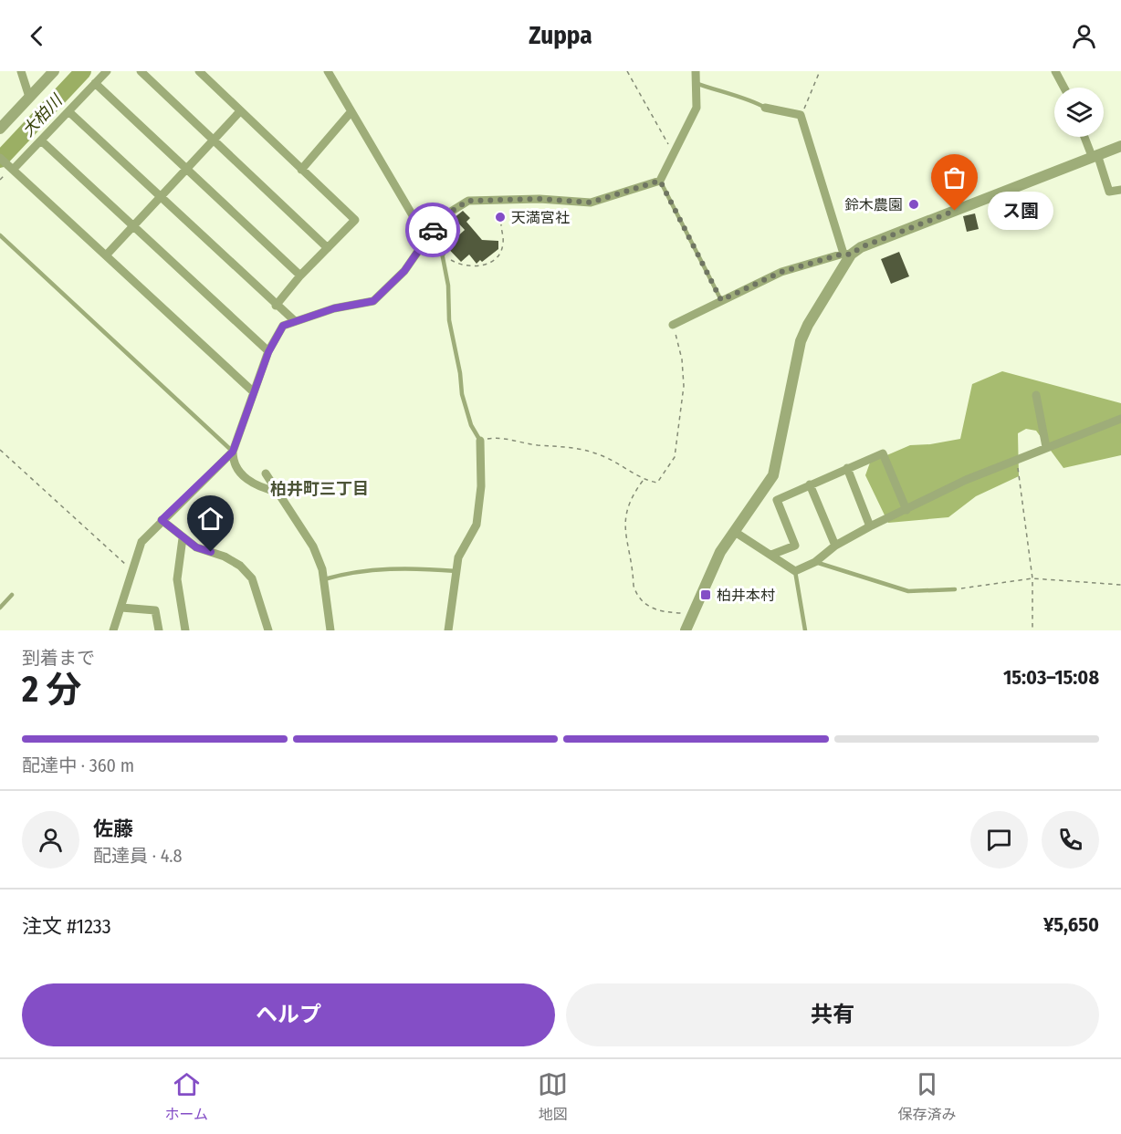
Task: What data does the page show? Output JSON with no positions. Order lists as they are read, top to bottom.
{
  "districts": ["柏井町三丁目"],
  "water": ["大柏川"],
  "places": {
    "other": ["鈴木農園", "ス園", "天満宮社"],
    "transit": ["柏井本村"]
  },
  "page": {
    "header": "Zuppa",
    "bubble": "ス園",
    "heading": ["2 分", "到着まで", "15:03–15:08"],
    "panel": [
      "佐藤",
      "配達員 · 4.8",
      "注文 #1233",
      "¥5,650"
    ],
    "bar": "配達中 · 360 m",
    "buttons": ["ヘルプ", "共有"],
    "tabs": ["ホーム", "地図", "保存済み"]
  }
}
